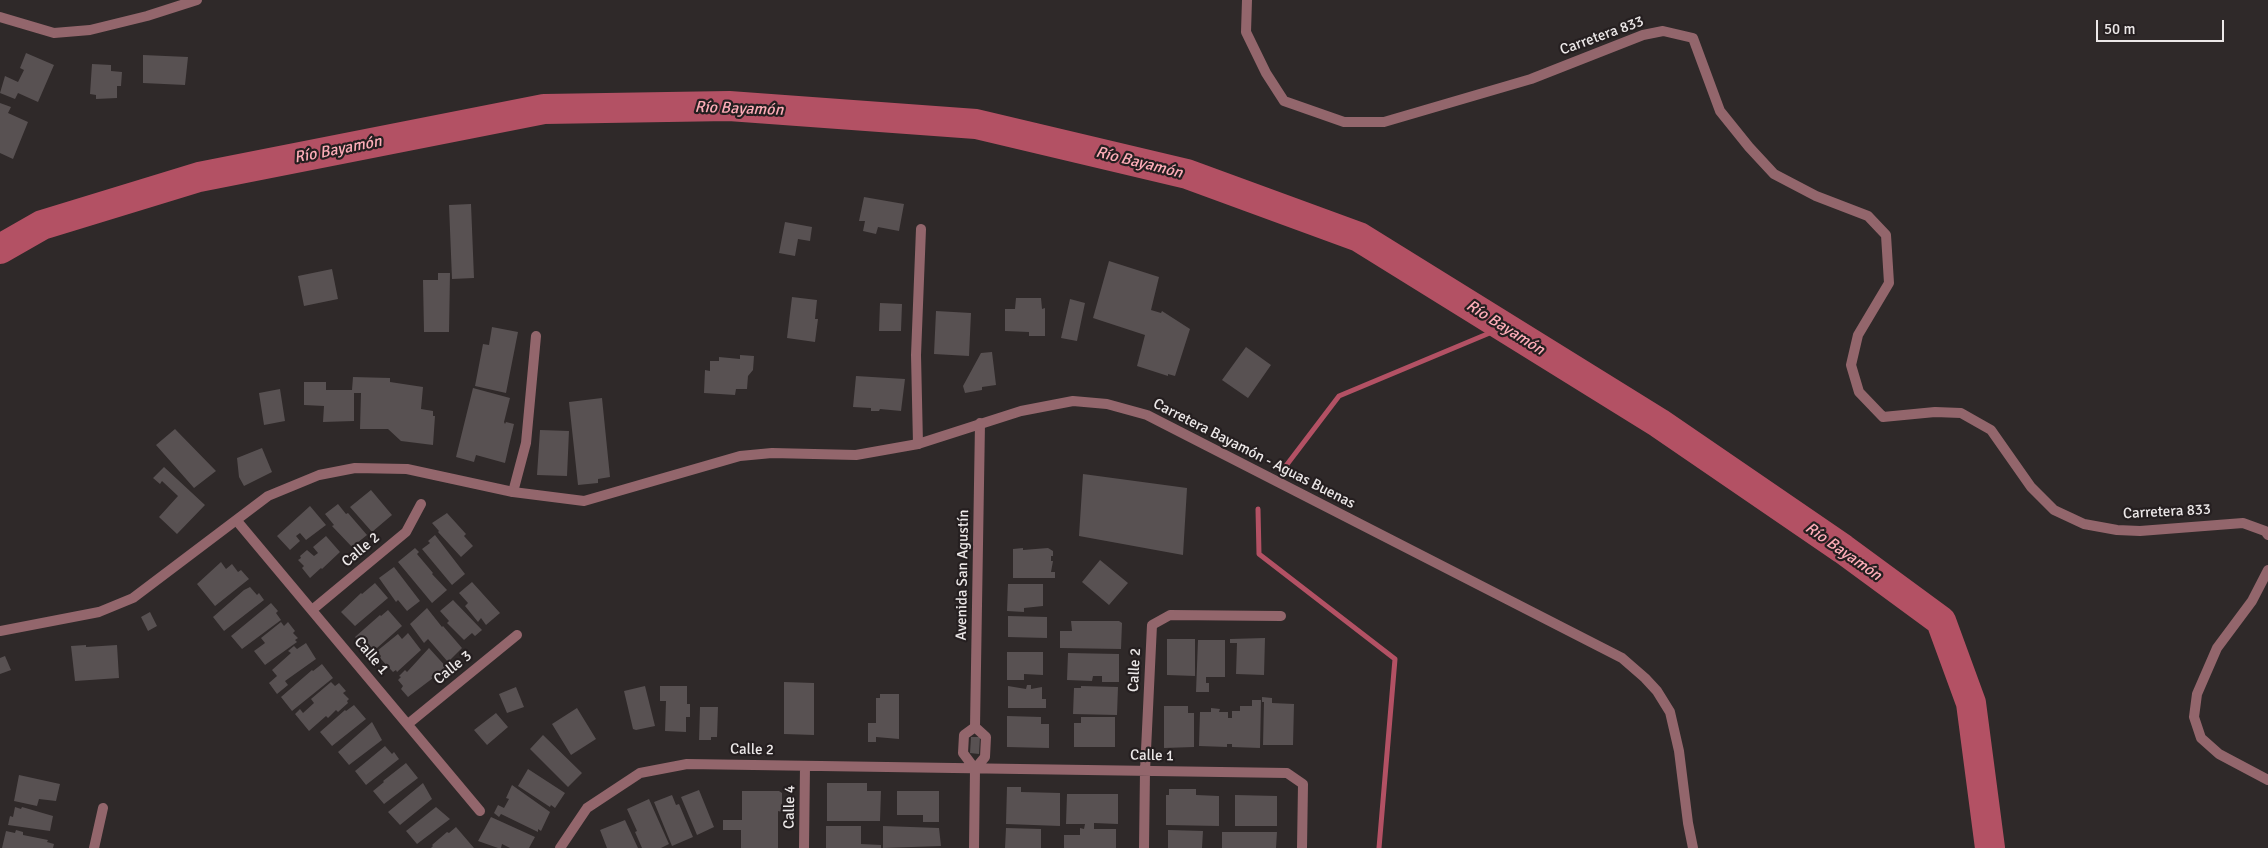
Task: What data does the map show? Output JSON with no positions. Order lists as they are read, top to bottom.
{
  "streets": {
    "street": [
      "Carretera 833",
      "Carretera Bayamón - Aguas Buenas",
      "Calle 2",
      "Avenida San Agustín",
      "Calle 1",
      "Calle 3",
      "Calle 4"
    ]
  },
  "crossings": [
    ["Carretera Bayamón - Aguas Buenas", "Avenida San Agustín"],
    ["Carretera Bayamón - Aguas Buenas", "Calle 1"],
    ["Calle 2", "Avenida San Agustín"],
    ["Calle 2", "Calle 1"],
    ["Calle 2", "Calle 4"],
    ["Avenida San Agustín", "Calle 1"],
    ["Calle 1", "Calle 3"]
  ],
  "water": ["Río Bayamón"],
  "scale_bar": "50 m"
}
